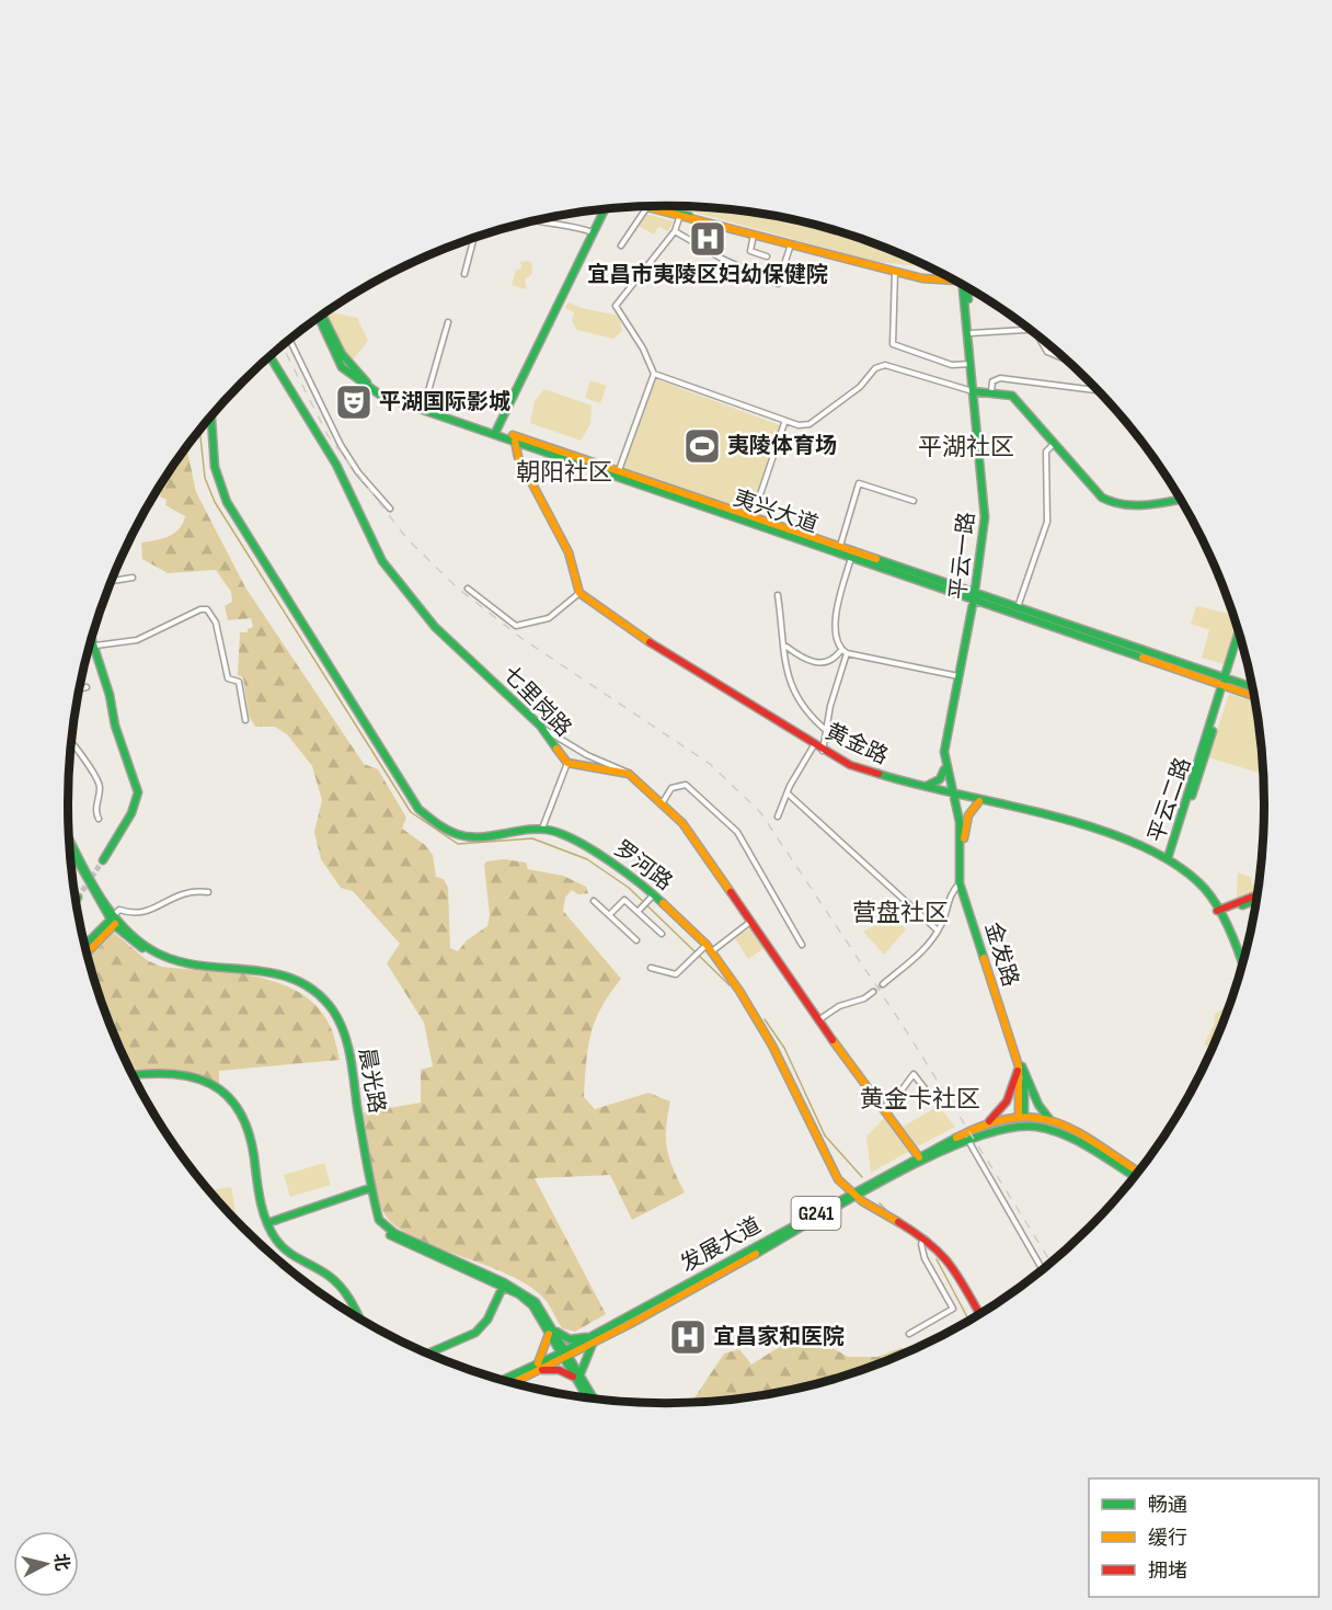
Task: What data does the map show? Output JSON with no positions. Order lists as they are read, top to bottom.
{
  "streets": {
    "main road": [
      "夷兴大道",
      "平云一路",
      "七里岗路",
      "黄金路",
      "平云二路",
      "罗河路",
      "金发路",
      "晨光路",
      "G241",
      "发展大道"
    ]
  },
  "crossings": [
    ["夷兴大道", "平云一路"],
    ["夷兴大道", "平云二路"],
    ["平云一路", "黄金路"],
    ["平云一路", "金发路"],
    ["七里岗路", "发展大道"],
    ["黄金路", "平云二路"],
    ["黄金路", "金发路"],
    ["罗河路", "发展大道"],
    ["金发路", "发展大道"],
    ["晨光路", "发展大道"]
  ],
  "districts": [
    "平湖社区",
    "朝阳社区",
    "营盘社区",
    "黄金卡社区"
  ],
  "places": {
    "hospital": ["宜昌市夷陵区妇幼保健院", "宜昌家和医院"],
    "theatre": ["平湖国际影城"],
    "sports": ["夷陵体育场"]
  },
  "legend": ["畅通", "缓行", "拥堵"],
  "north": "right"
}
